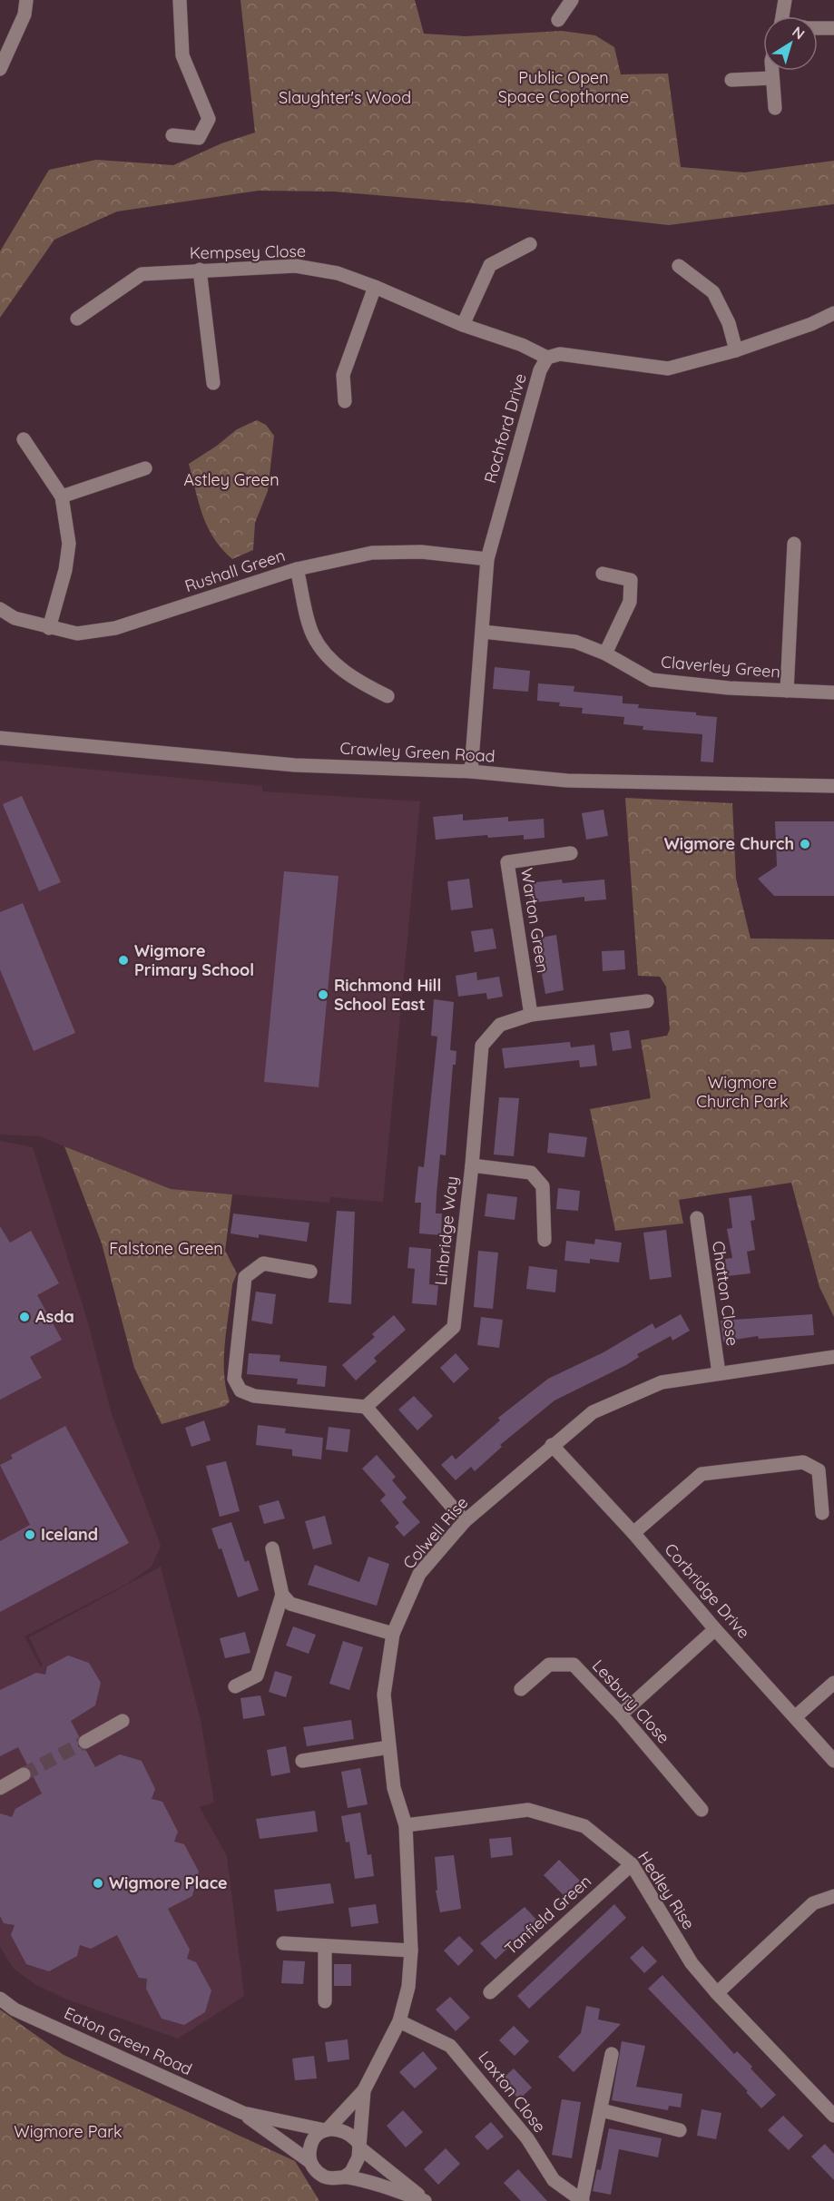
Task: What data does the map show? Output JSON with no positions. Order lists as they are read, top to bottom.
{
  "streets": {
    "street": [
      "Kempsey Close",
      "Rochford Drive",
      "Rushall Green",
      "Claverley Green",
      "Crawley Green Road",
      "Warton Green",
      "Linbridge Way",
      "Chatton Close",
      "Colwell Rise",
      "Corbridge Drive",
      "Lesbury Close",
      "Hedley Rise",
      "Tanfield Green",
      "Eaton Green Road",
      "Laxton Close"
    ]
  },
  "crossings": [
    ["Kempsey Close", "Rochford Drive"],
    ["Rochford Drive", "Rushall Green"],
    ["Rochford Drive", "Claverley Green"],
    ["Rochford Drive", "Crawley Green Road"],
    ["Warton Green", "Linbridge Way"],
    ["Chatton Close", "Colwell Rise"],
    ["Colwell Rise", "Corbridge Drive"],
    ["Colwell Rise", "Hedley Rise"],
    ["Colwell Rise", "Eaton Green Road"],
    ["Colwell Rise", "Laxton Close"],
    ["Hedley Rise", "Tanfield Green"]
  ],
  "parks": [
    "Public Open Space Copthorne",
    "Slaughter's Wood",
    "Astley Green",
    "Wigmore Church Park",
    "Falstone Green",
    "Wigmore Park"
  ],
  "places": [
    "Wigmore Church",
    "Wigmore Primary School",
    "Richmond Hill School East",
    "Asda",
    "Iceland",
    "Wigmore Place"
  ],
  "north": "top right"
}
